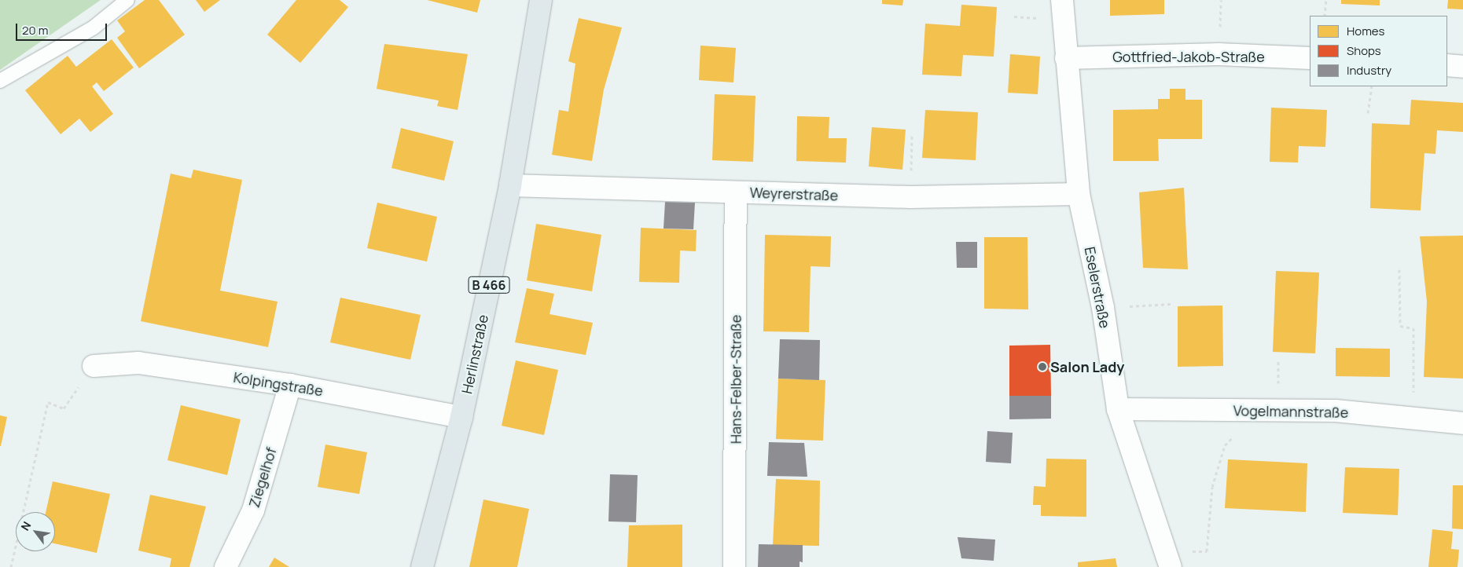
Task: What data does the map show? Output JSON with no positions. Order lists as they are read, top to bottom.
{
  "streets": {
    "main road": ["B 466", "Herlinstraße"],
    "street": [
      "Gottfried-Jakob-Straße",
      "Weyrerstraße",
      "Eselerstraße",
      "Hans-Felber-Straße",
      "Kolpingstraße",
      "Vogelmannstraße",
      "Ziegelhof"
    ]
  },
  "crossings": [
    ["Gottfried-Jakob-Straße", "Eselerstraße"],
    ["Weyrerstraße", "Eselerstraße"],
    ["Weyrerstraße", "Herlinstraße"],
    ["Weyrerstraße", "Hans-Felber-Straße"],
    ["Eselerstraße", "Vogelmannstraße"],
    ["Herlinstraße", "Kolpingstraße"],
    ["Kolpingstraße", "Ziegelhof"]
  ],
  "places": ["Salon Lady"],
  "legend": ["Homes", "Shops", "Industry"],
  "scale_bar": "20 m",
  "north": "top left"
}
